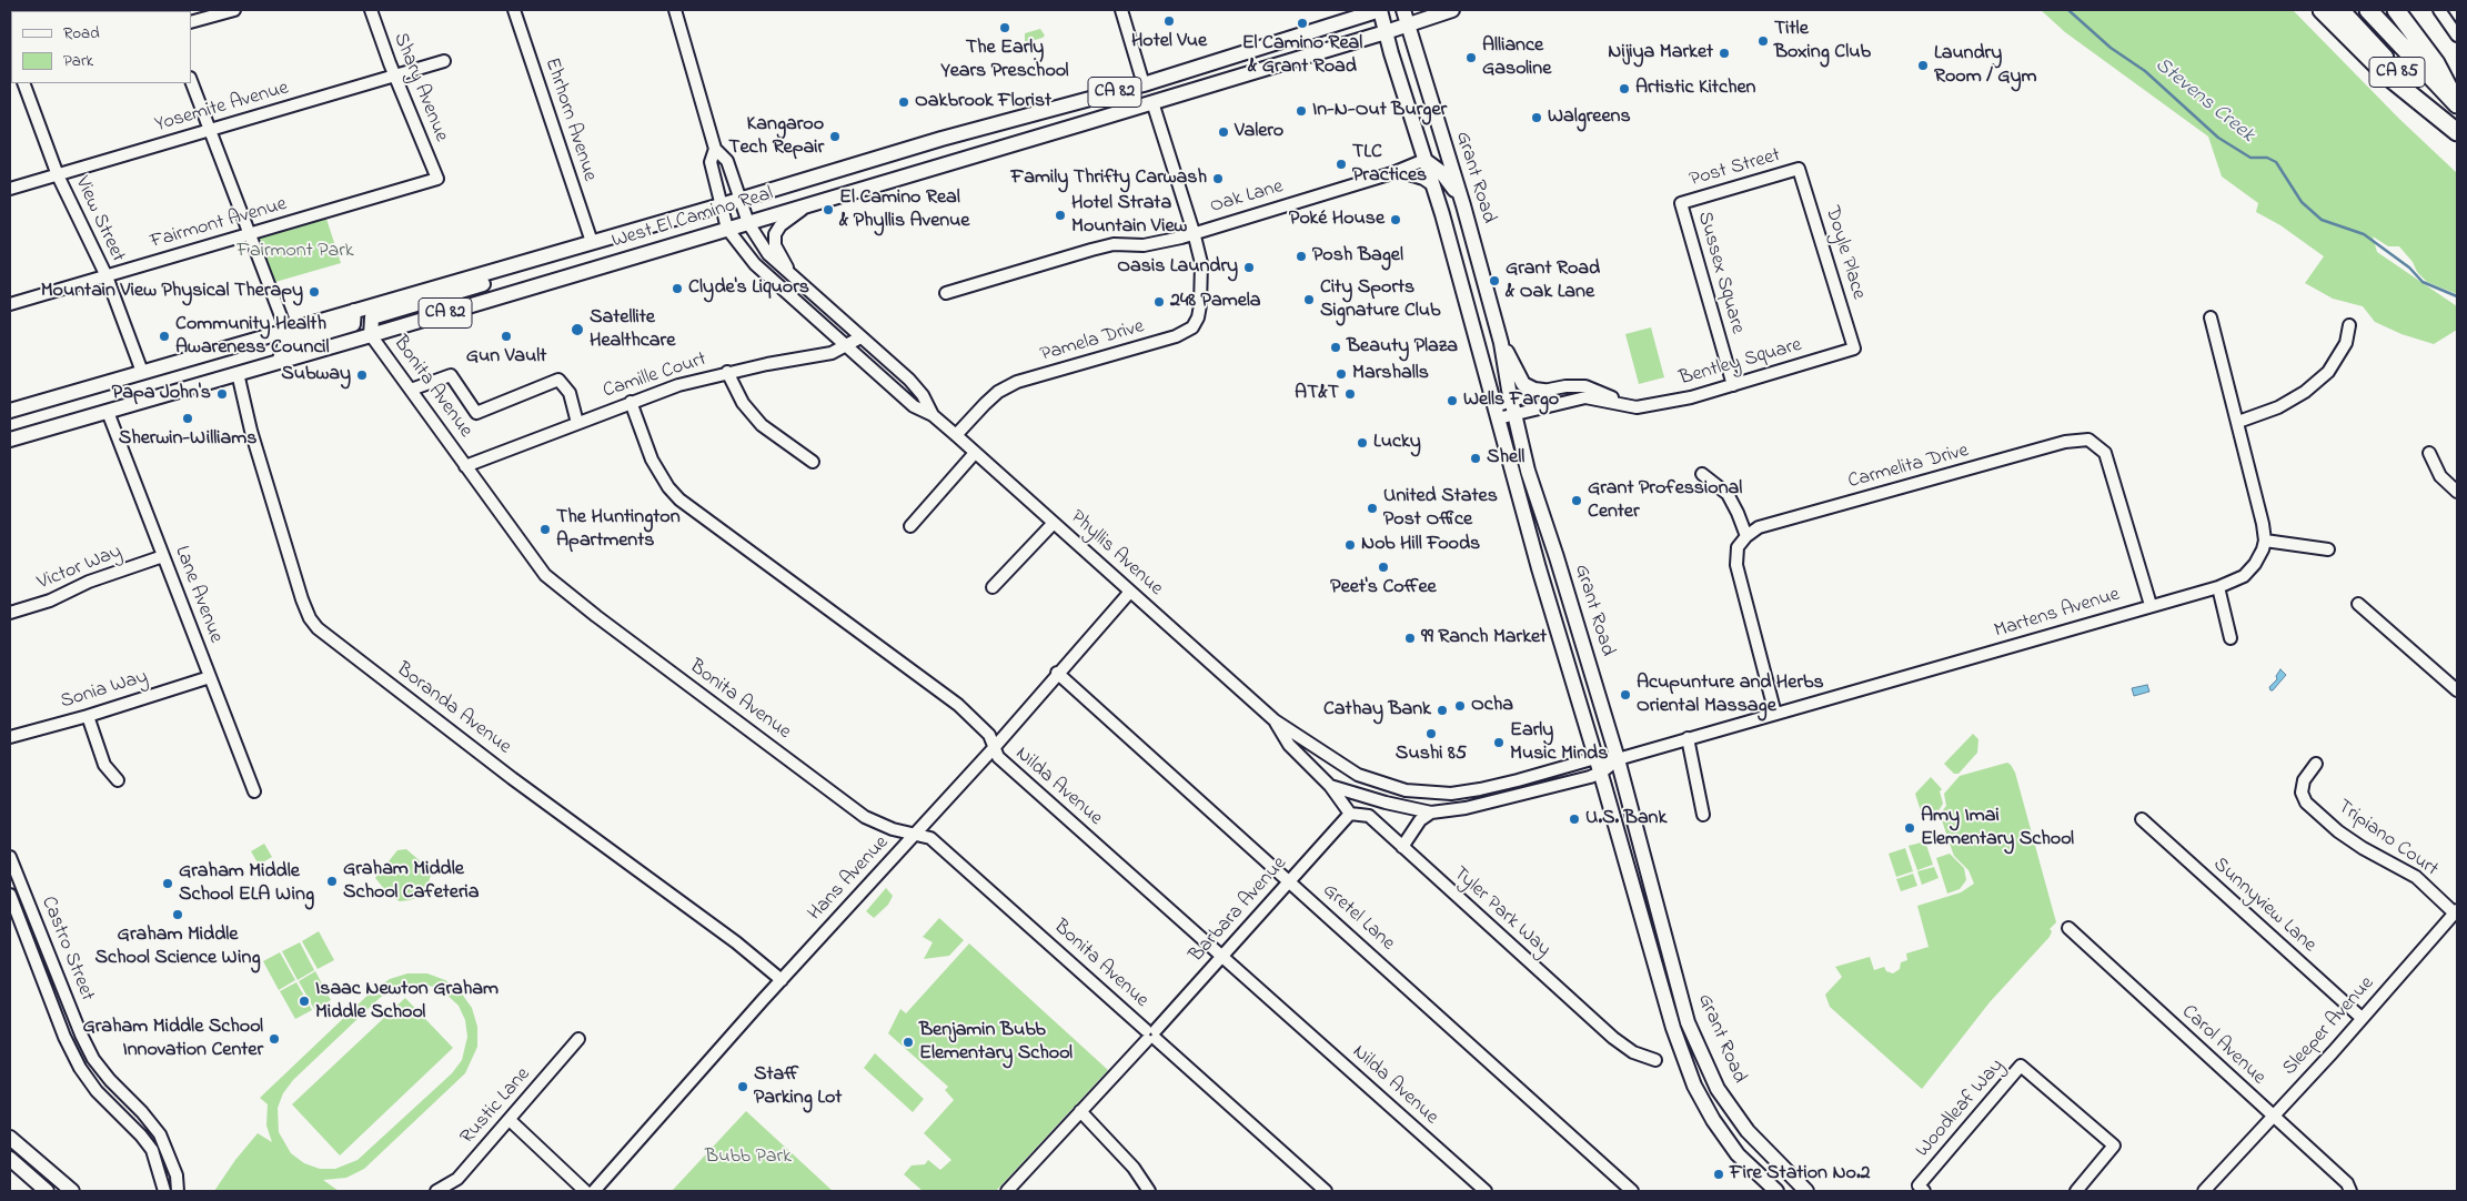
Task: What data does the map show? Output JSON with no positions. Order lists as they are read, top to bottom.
{
  "streets": {
    "highway": ["CA 85"],
    "main road": ["CA 82", "Grant Road", "West El Camino Real"],
    "street": [
      "Shary Avenue",
      "Yosemite Avenue",
      "Ehrhorn Avenue",
      "Post Street",
      "Oak Lane",
      "View Street",
      "Fairmont Avenue",
      "Doyle Place",
      "Sussex Square",
      "Pamela Drive",
      "Bentley Square",
      "Camille Court",
      "Bonita Avenue",
      "Carmelita Drive",
      "Phyllis Avenue",
      "Victor Way",
      "Lane Avenue",
      "Martens Avenue",
      "Sonia Way",
      "Boranda Avenue",
      "Nilda Avenue",
      "Tripiano Court",
      "Hans Avenue",
      "Sunnyview Lane",
      "Barbara Avenue",
      "Tyler Park Way",
      "Gretel Lane",
      "Castro Street",
      "Sleeper Avenue",
      "Carol Avenue",
      "Rustic Lane",
      "Woodleaf Way"
    ]
  },
  "crossings": [
    ["Shary Avenue", "Yosemite Avenue"],
    ["Shary Avenue", "Fairmont Avenue"],
    ["CA 82", "Grant Road"],
    ["CA 82", "West El Camino Real"],
    ["Yosemite Avenue", "View Street"],
    ["Ehrhorn Avenue", "West El Camino Real"],
    ["Post Street", "Doyle Place"],
    ["Post Street", "Sussex Square"],
    ["Grant Road", "Oak Lane"],
    ["Grant Road", "West El Camino Real"],
    ["Grant Road", "Bentley Square"],
    ["Grant Road", "Phyllis Avenue"],
    ["Grant Road", "Martens Avenue"],
    ["Oak Lane", "Pamela Drive"],
    ["West El Camino Real", "View Street"],
    ["West El Camino Real", "Bonita Avenue"],
    ["West El Camino Real", "Phyllis Avenue"],
    ["West El Camino Real", "Lane Avenue"],
    ["West El Camino Real", "Boranda Avenue"],
    ["View Street", "Fairmont Avenue"],
    ["Doyle Place", "Bentley Square"],
    ["Sussex Square", "Bentley Square"],
    ["Pamela Drive", "Phyllis Avenue"],
    ["Camille Court", "Bonita Avenue"],
    ["Camille Court", "Phyllis Avenue"],
    ["Camille Court", "Nilda Avenue"],
    ["Bonita Avenue", "Hans Avenue"],
    ["Bonita Avenue", "Barbara Avenue"],
    ["Carmelita Drive", "Martens Avenue"],
    ["Phyllis Avenue", "Martens Avenue"],
    ["Phyllis Avenue", "Hans Avenue"],
    ["Victor Way", "Lane Avenue"],
    ["Lane Avenue", "Sonia Way"],
    ["Boranda Avenue", "Hans Avenue"],
    ["Nilda Avenue", "Hans Avenue"],
    ["Nilda Avenue", "Barbara Avenue"],
    ["Tripiano Court", "Sleeper Avenue"],
    ["Hans Avenue", "Gretel Lane"],
    ["Sunnyview Lane", "Sleeper Avenue"],
    ["Barbara Avenue", "Tyler Park Way"],
    ["Barbara Avenue", "Gretel Lane"],
    ["Sleeper Avenue", "Carol Avenue"]
  ],
  "water": ["Stevens Creek"],
  "parks": ["Fairmont Park", "Bubb Park"],
  "places": [
    "Hotel Vue",
    "El Camino Real & Grant Road",
    "The Early Years Preschool",
    "Title Boxing Club",
    "Nijiya Market",
    "Alliance Gasoline",
    "Laundry Room / Gym",
    "Artistic Kitchen",
    "Oakbrook Florist",
    "In-N-Out Burger",
    "Walgreens",
    "Valero",
    "Kangaroo Tech Repair",
    "TLC Practices",
    "Family Thrifty Carwash",
    "El Camino Real & Phyllis Avenue",
    "Hotel Strata Mountain View",
    "Poké House",
    "Posh Bagel",
    "Oasis Laundry",
    "Grant Road & Oak Lane",
    "Clyde's Liquors",
    "Mountain View Physical Therapy",
    "City Sports Signature Club",
    "248 Pamela",
    "Satellite Healthcare",
    "Community Health Awareness Council",
    "Gun Vault",
    "Beauty Plaza",
    "Marshalls",
    "Subway",
    "Papa John's",
    "AT&T",
    "Wells Fargo",
    "Sherwin-Williams",
    "Lucky",
    "Shell",
    "Grant Professional Center",
    "United States Post Office",
    "The Huntington Apartments",
    "Nob Hill Foods",
    "Peet's Coffee",
    "99 Ranch Market",
    "Acupunture and Herbs Oriental Massage",
    "Ocha",
    "Cathay Bank",
    "Sushi 85",
    "Early Music Minds",
    "U.S. Bank",
    "Amy Imai Elementary School",
    "Graham Middle School Cafeteria",
    "Graham Middle School ELA Wing",
    "Graham Middle School Science Wing",
    "Isaac Newton Graham Middle School",
    "Graham Middle School Innovation Center",
    "Benjamin Bubb Elementary School",
    "Staff Parking Lot",
    "Fire Station No.2"
  ],
  "legend": ["Road", "Park"]
}
